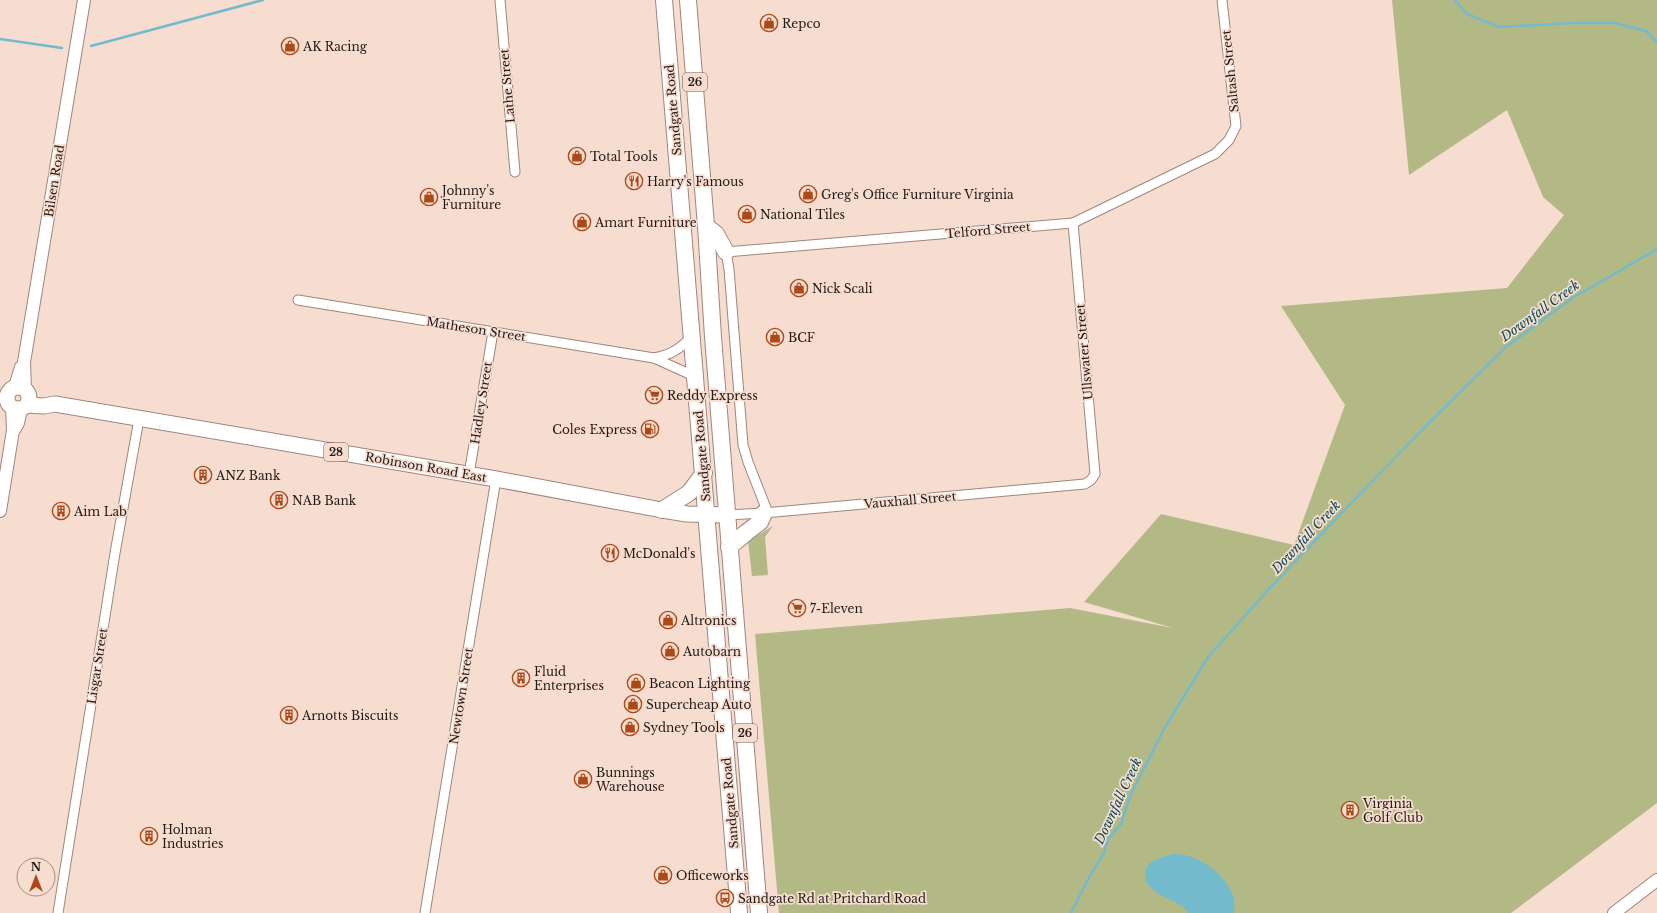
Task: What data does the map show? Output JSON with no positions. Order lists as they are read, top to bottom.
{
  "streets": {
    "highway": ["26", "Sandgate Road"],
    "main road": ["28", "Robinson Road East"],
    "street": [
      "Saltash Street",
      "Lathe Street",
      "Bilsen Road",
      "Telford Street",
      "Matheson Street",
      "Ullswater Street",
      "Hadley Street",
      "Vauxhall Street",
      "Lisgar Street",
      "Newtown Street"
    ]
  },
  "crossings": [
    ["Saltash Street", "Telford Street"],
    ["Sandgate Road", "Matheson Street"],
    ["Sandgate Road", "Robinson Road East"],
    ["Sandgate Road", "Vauxhall Street"],
    ["Bilsen Road", "Robinson Road East"],
    ["Telford Street", "Ullswater Street"],
    ["Matheson Street", "Hadley Street"],
    ["Ullswater Street", "Vauxhall Street"],
    ["Hadley Street", "Robinson Road East"],
    ["Robinson Road East", "Vauxhall Street"],
    ["Robinson Road East", "Lisgar Street"],
    ["Robinson Road East", "Newtown Street"]
  ],
  "water": ["Downfall Creek"],
  "places": {
    "shop": [
      "Repco",
      "AK Racing",
      "Total Tools",
      "Greg's Office Furniture Virginia",
      "Johnny's Furniture",
      "National Tiles",
      "Amart Furniture",
      "Nick Scali",
      "BCF",
      "Altronics",
      "Autobarn",
      "Beacon Lighting",
      "Supercheap Auto",
      "Sydney Tools",
      "Bunnings Warehouse",
      "Officeworks"
    ],
    "restaurant": ["Harry's Famous", "McDonald's"],
    "supermarket": ["Reddy Express", "7-Eleven"],
    "fuel station": ["Coles Express"],
    "building": [
      "ANZ Bank",
      "NAB Bank",
      "Aim Lab",
      "Fluid Enterprises",
      "Arnotts Biscuits",
      "Virginia Golf Club",
      "Holman Industries"
    ],
    "bus stop": ["Sandgate Rd at Pritchard Road"]
  },
  "north": "top"
}
